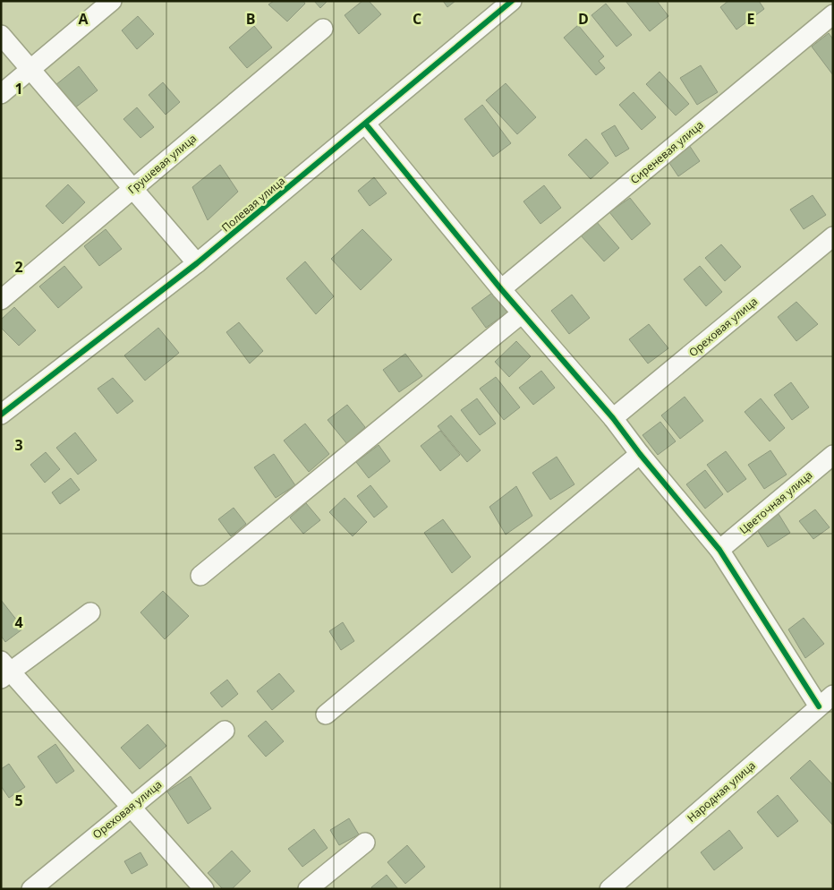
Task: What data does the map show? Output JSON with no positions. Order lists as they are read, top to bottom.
{
  "streets": {
    "street": [
      "Сиреневая улица",
      "Грушевая улица",
      "Полевая улица",
      "Ореховая улица",
      "Цветочная улица",
      "Народная улица"
    ]
  },
  "grid": {
    "columns": [
      "A",
      "B",
      "C",
      "D",
      "E"
    ],
    "rows": [
      "1",
      "2",
      "3",
      "4",
      "5"
    ]
  }
}
